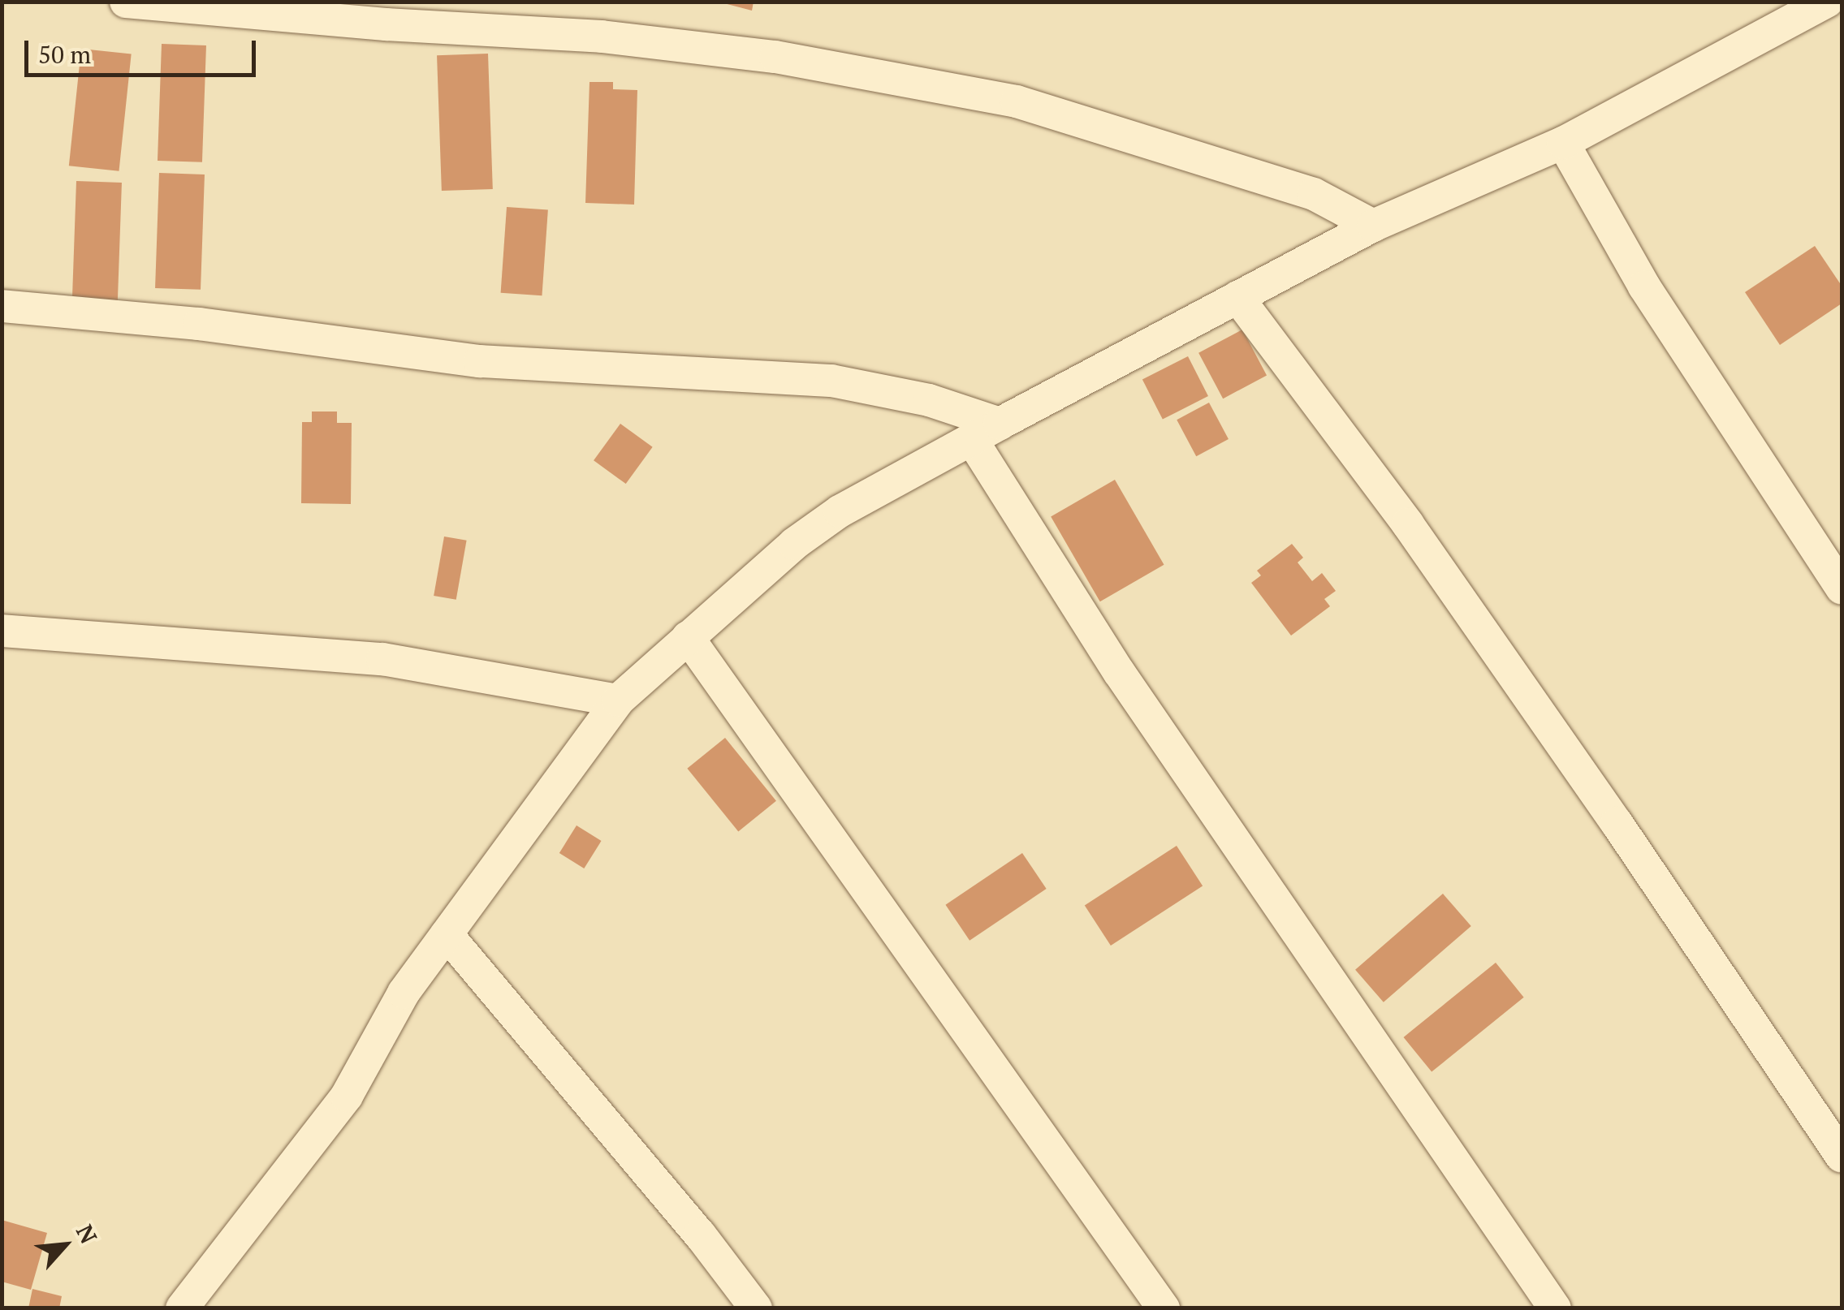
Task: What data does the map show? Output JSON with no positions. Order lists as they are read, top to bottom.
{
  "scale_bar": "50 m",
  "north": "top right"
}
